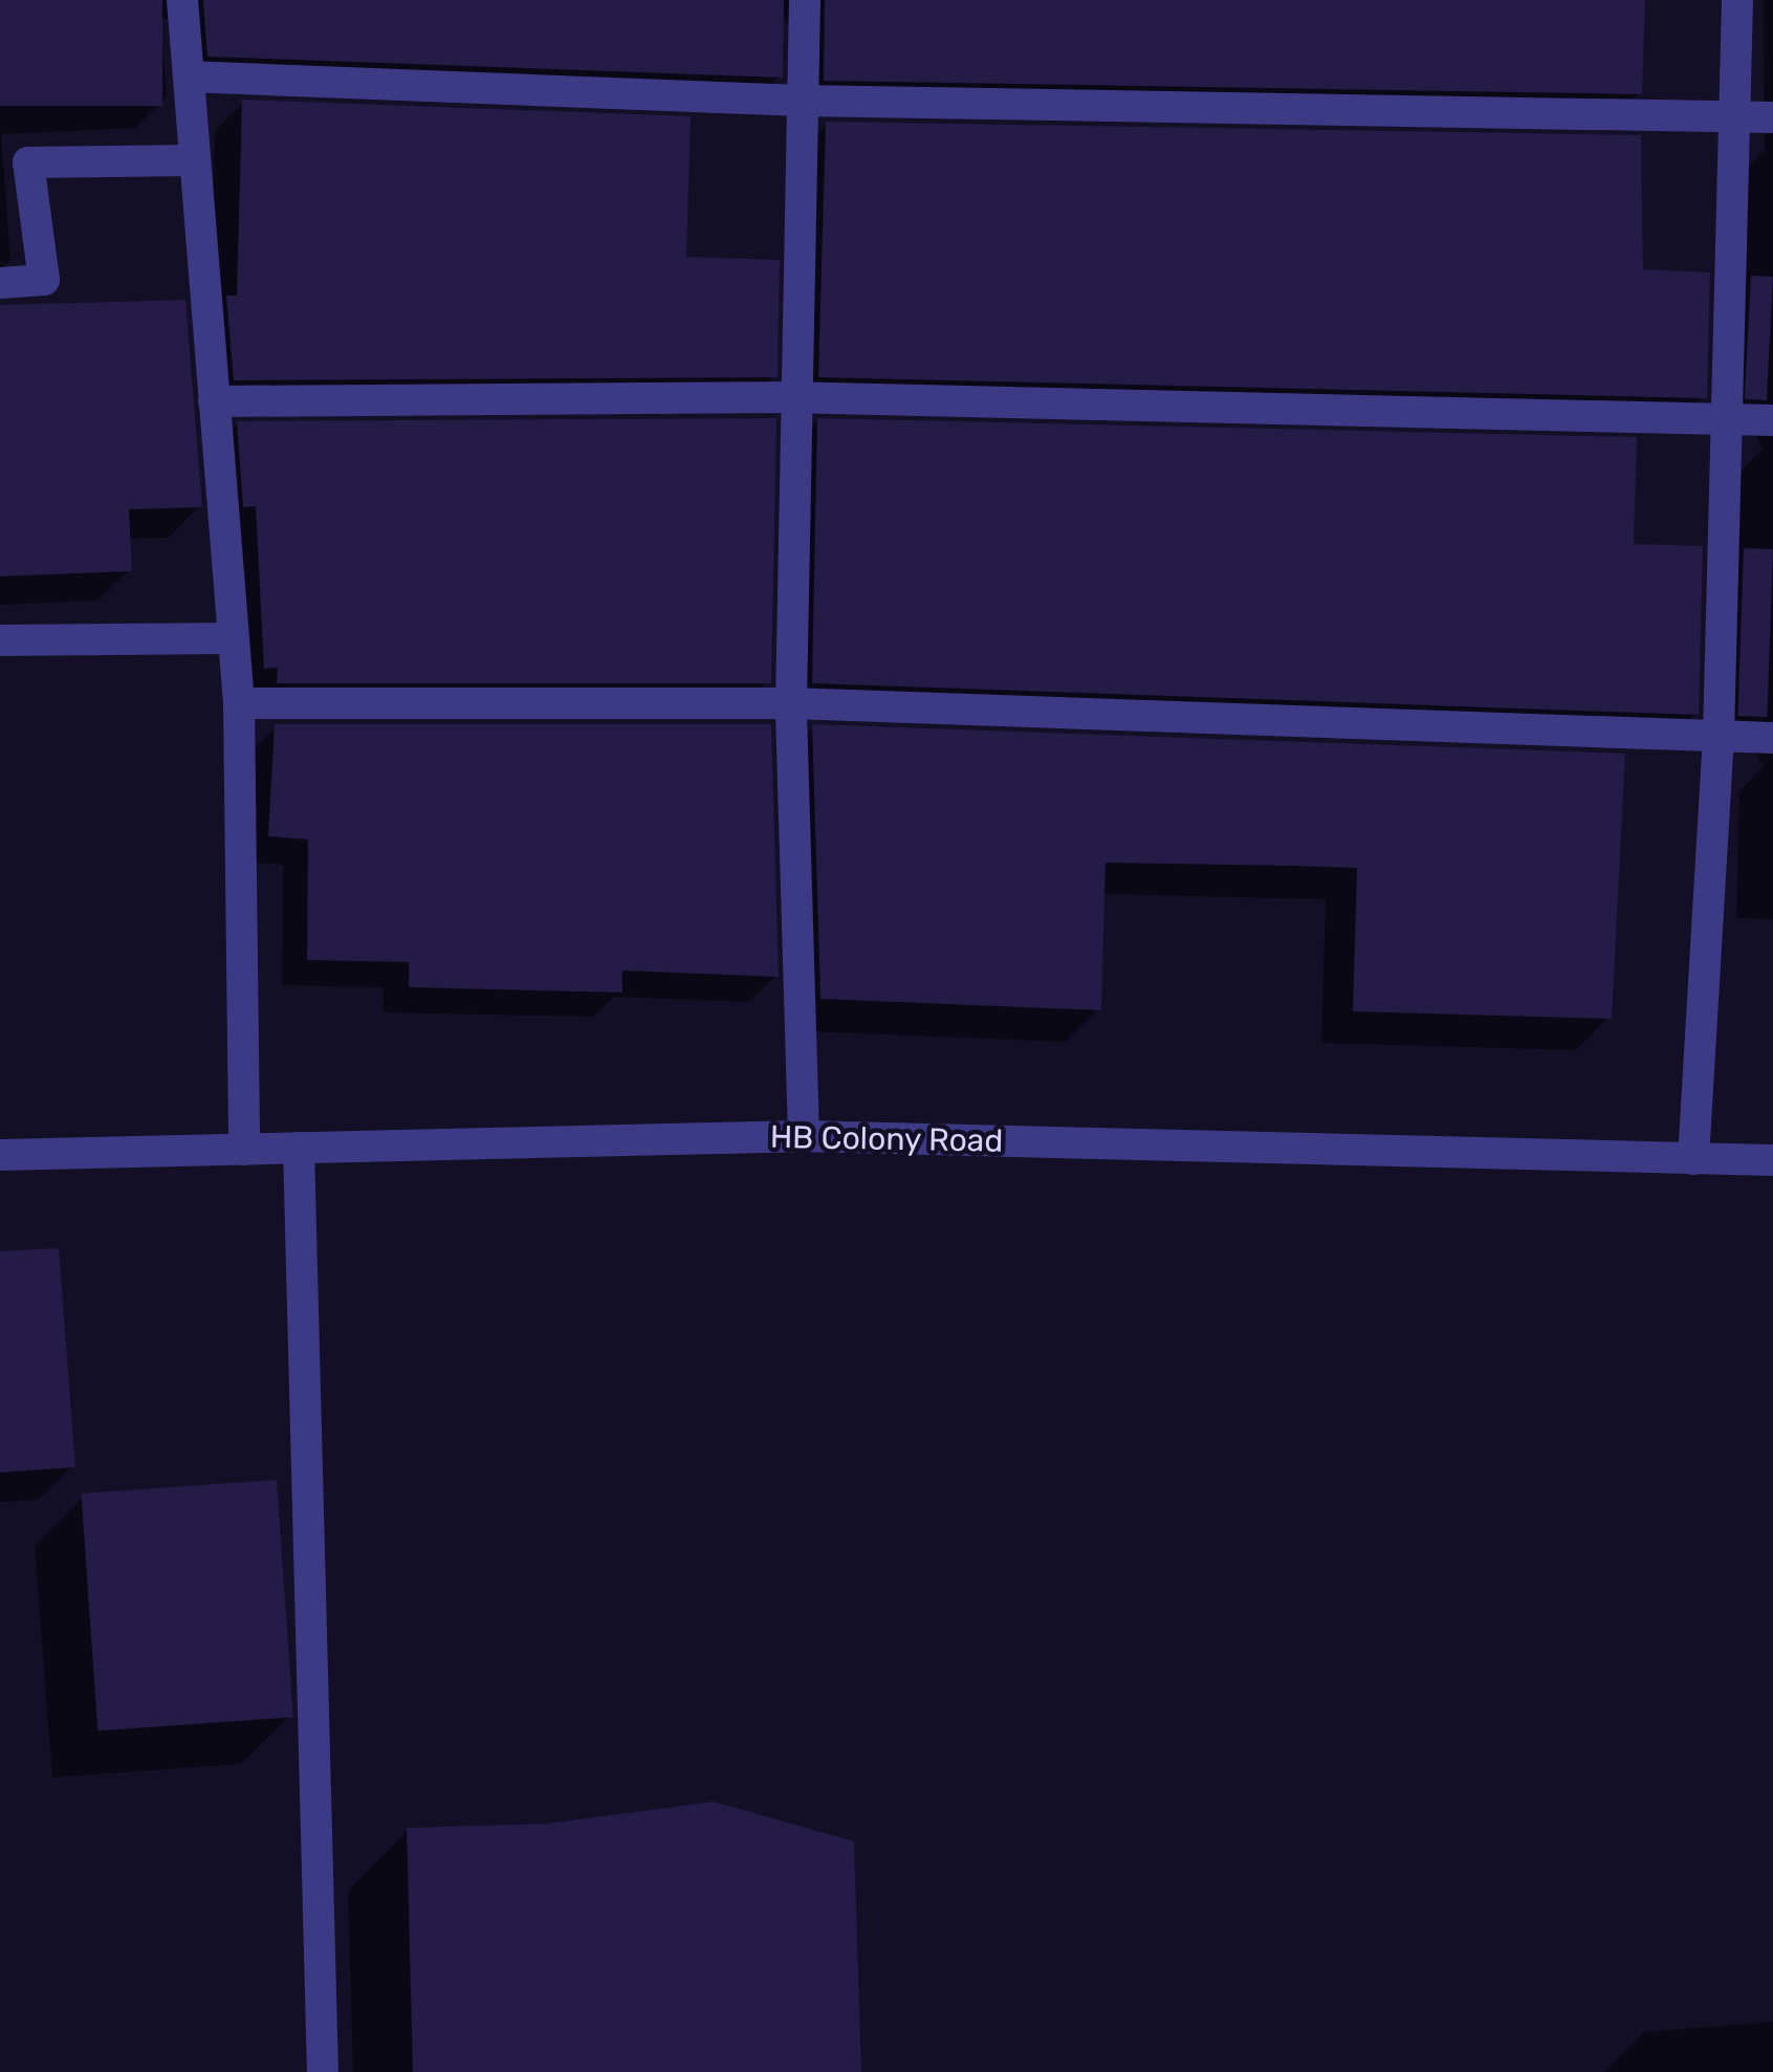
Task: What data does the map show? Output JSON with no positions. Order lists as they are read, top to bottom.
{
  "streets": {
    "street": ["HB Colony Road"]
  }
}
